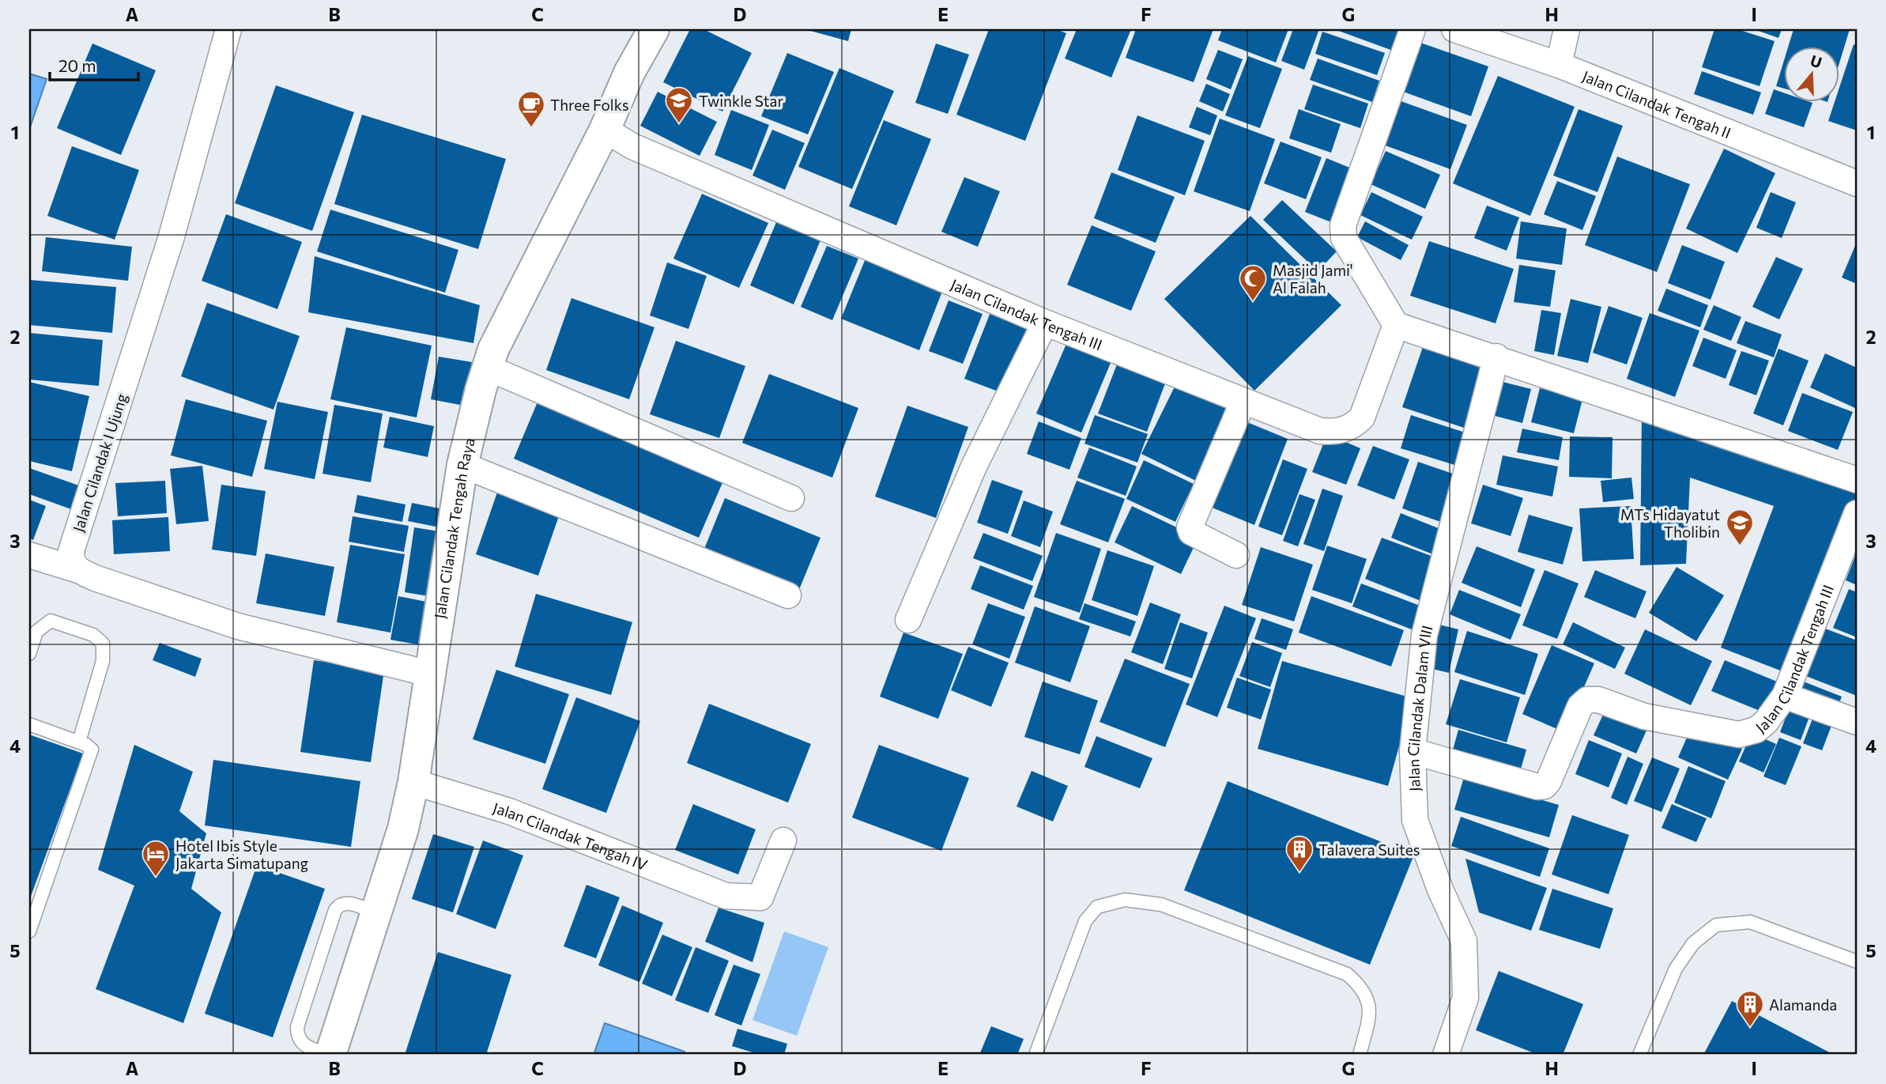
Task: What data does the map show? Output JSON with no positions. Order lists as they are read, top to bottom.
{
  "streets": {
    "street": [
      "Jalan Cilandak Tengah II",
      "Jalan Cilandak Tengah III",
      "Jalan Cilandak I Ujung",
      "Jalan Cilandak Tengah Raya",
      "Jalan Cilandak Dalam VIII",
      "Jalan Cilandak Tengah IV"
    ]
  },
  "crossings": [
    ["Jalan Cilandak Tengah III", "Jalan Cilandak Tengah Raya"],
    ["Jalan Cilandak Tengah III", "Jalan Cilandak Dalam VIII"],
    ["Jalan Cilandak Tengah Raya", "Jalan Cilandak Tengah IV"]
  ],
  "places": {
    "school or university": ["Twinkle Star", "MTs Hidayatut Tholibin"],
    "cafe": ["Three Folks"],
    "mosque": ["Masjid Jami' Al Falah"],
    "building": ["Talavera Suites", "Alamanda"],
    "hotel": ["Hotel Ibis Style Jakarta Simatupang"]
  },
  "scale_bar": "20 m",
  "north": "top",
  "grid": {
    "columns": [
      "A",
      "B",
      "C",
      "D",
      "E",
      "F",
      "G",
      "H",
      "I"
    ],
    "rows": [
      "1",
      "2",
      "3",
      "4",
      "5"
    ]
  }
}
